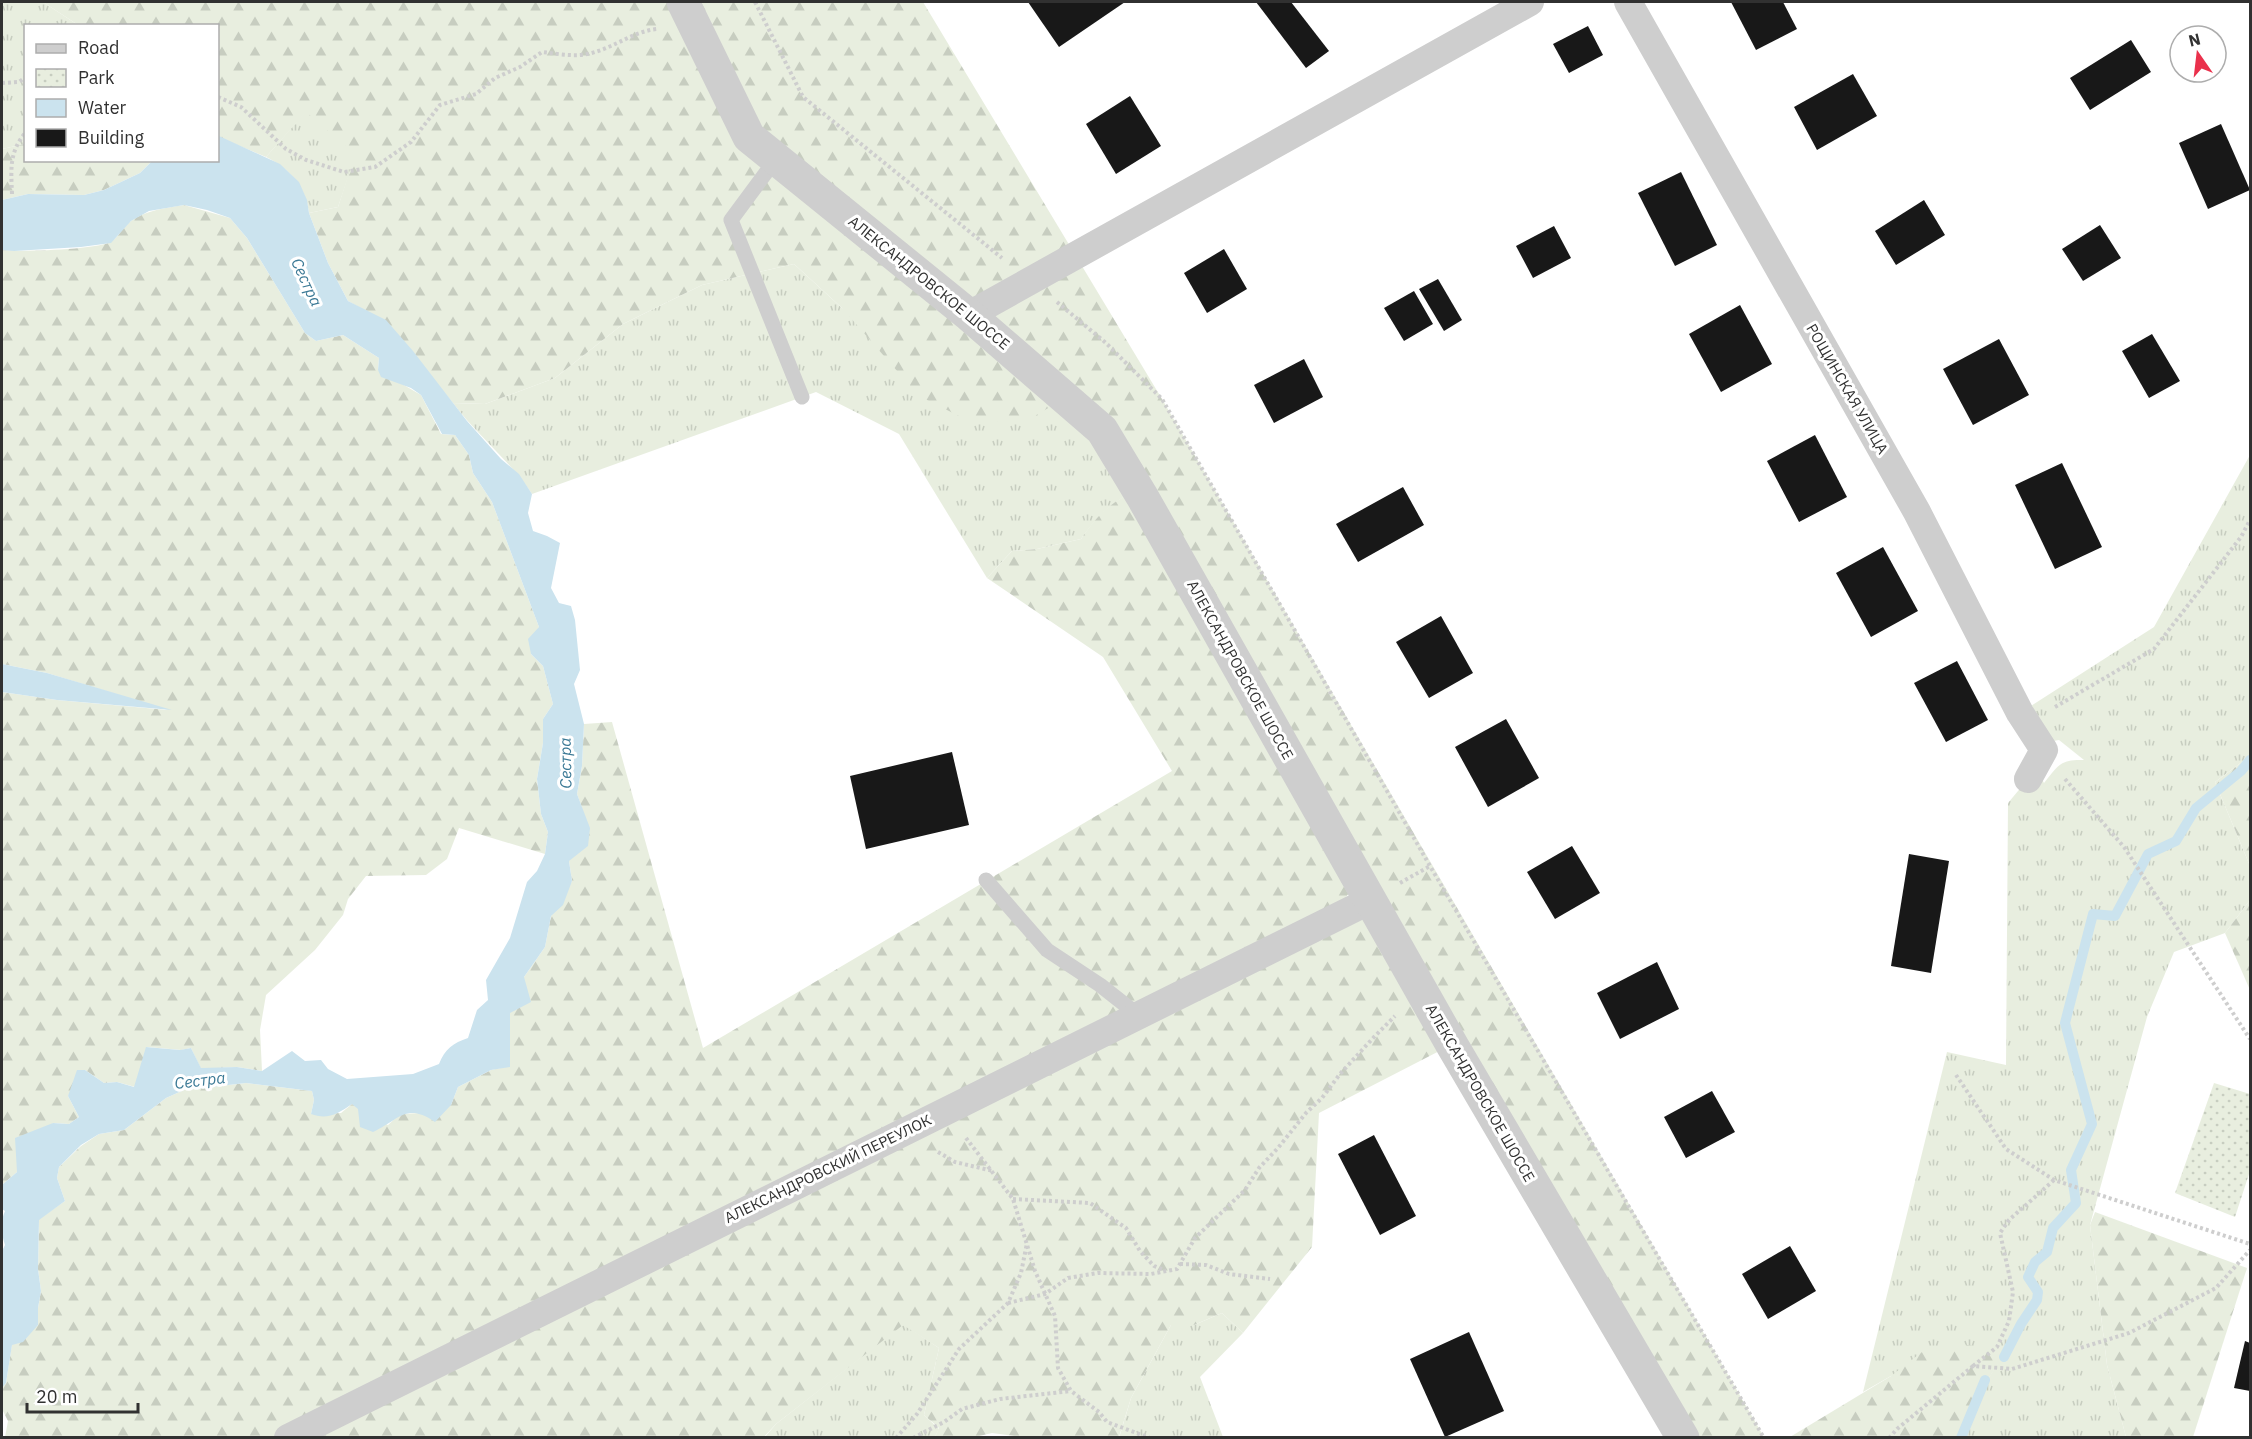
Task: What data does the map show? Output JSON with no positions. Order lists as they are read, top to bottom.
{
  "streets": {
    "street": ["АЛЕКСАНДРОВСКОЕ ШОССЕ", "РОЩИНСКАЯ УЛИЦА", "АЛЕКСАНДРОВСКИЙ ПЕРЕУЛОК"]
  },
  "crossings": [
    ["АЛЕКСАНДРОВСКОЕ ШОССЕ", "АЛЕКСАНДРОВСКИЙ ПЕРЕУЛОК"]
  ],
  "water": ["Сестра"],
  "legend": [
    "Road",
    "Park",
    "Water",
    "Building"
  ],
  "scale_bar": "20 m",
  "north": "top"
}
